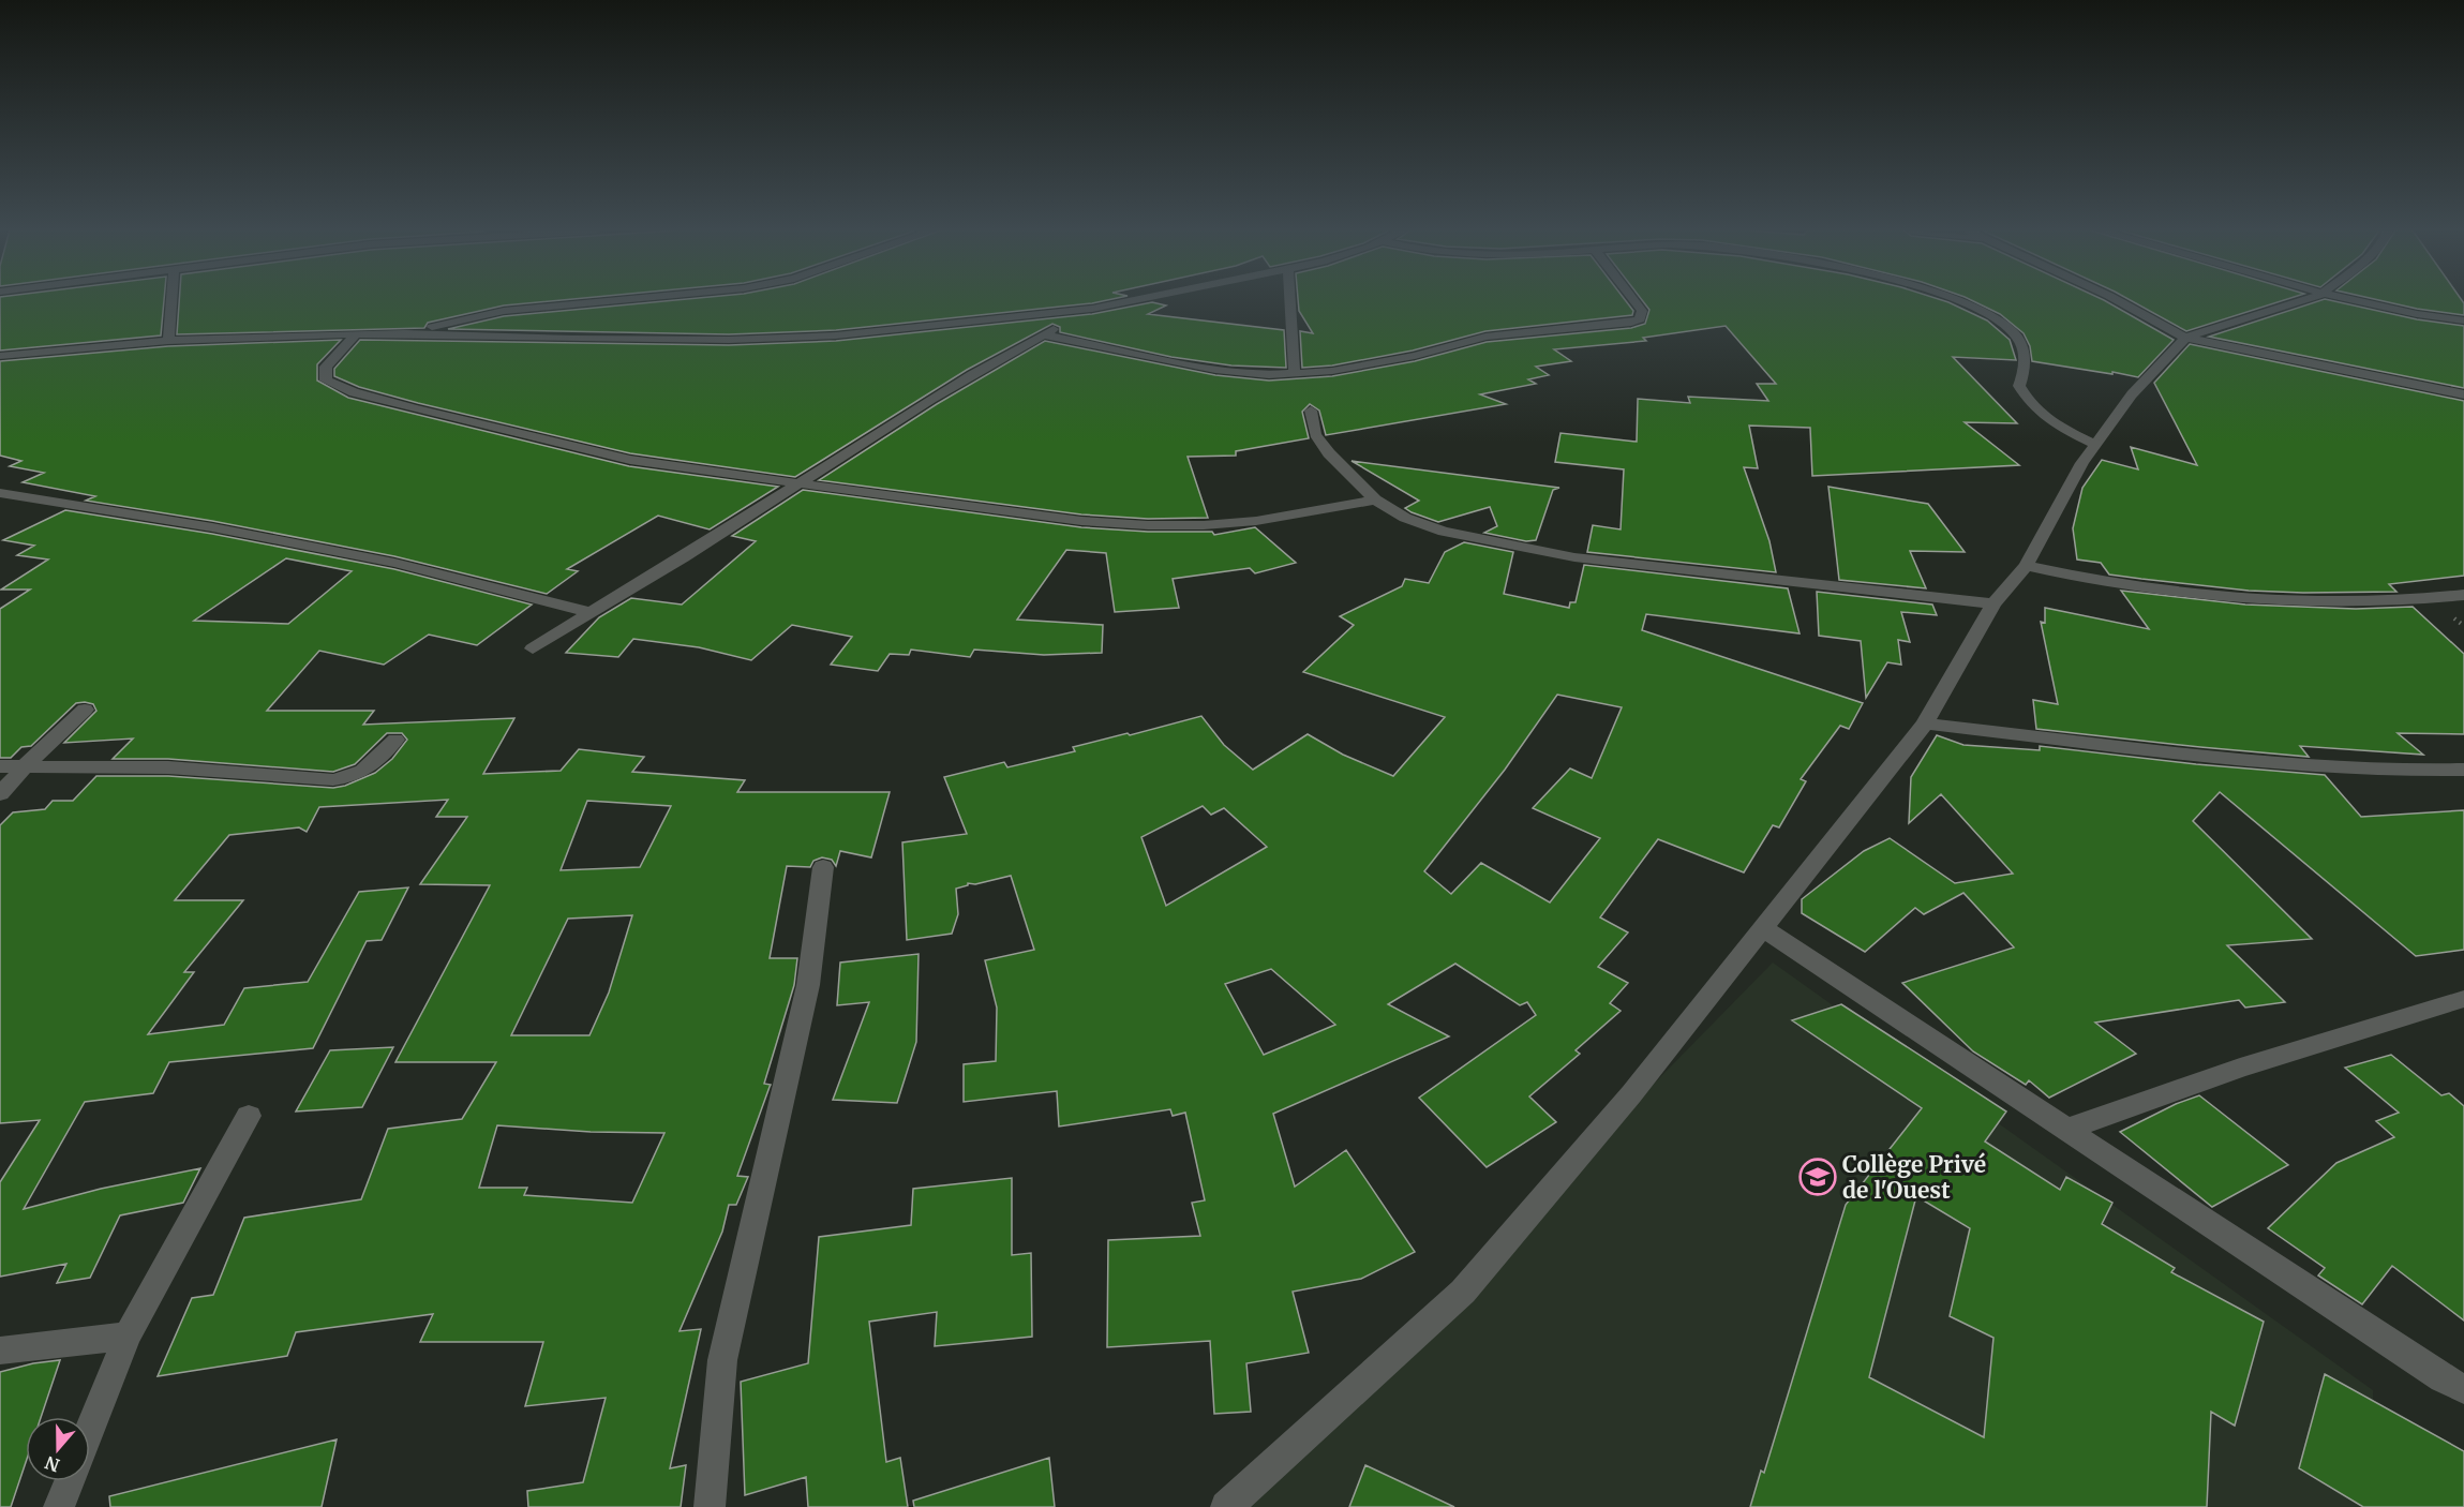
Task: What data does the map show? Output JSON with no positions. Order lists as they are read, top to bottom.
{
  "places": {
    "school or university": ["Collège Privé de l'Ouest"]
  },
  "north": "bottom"
}
